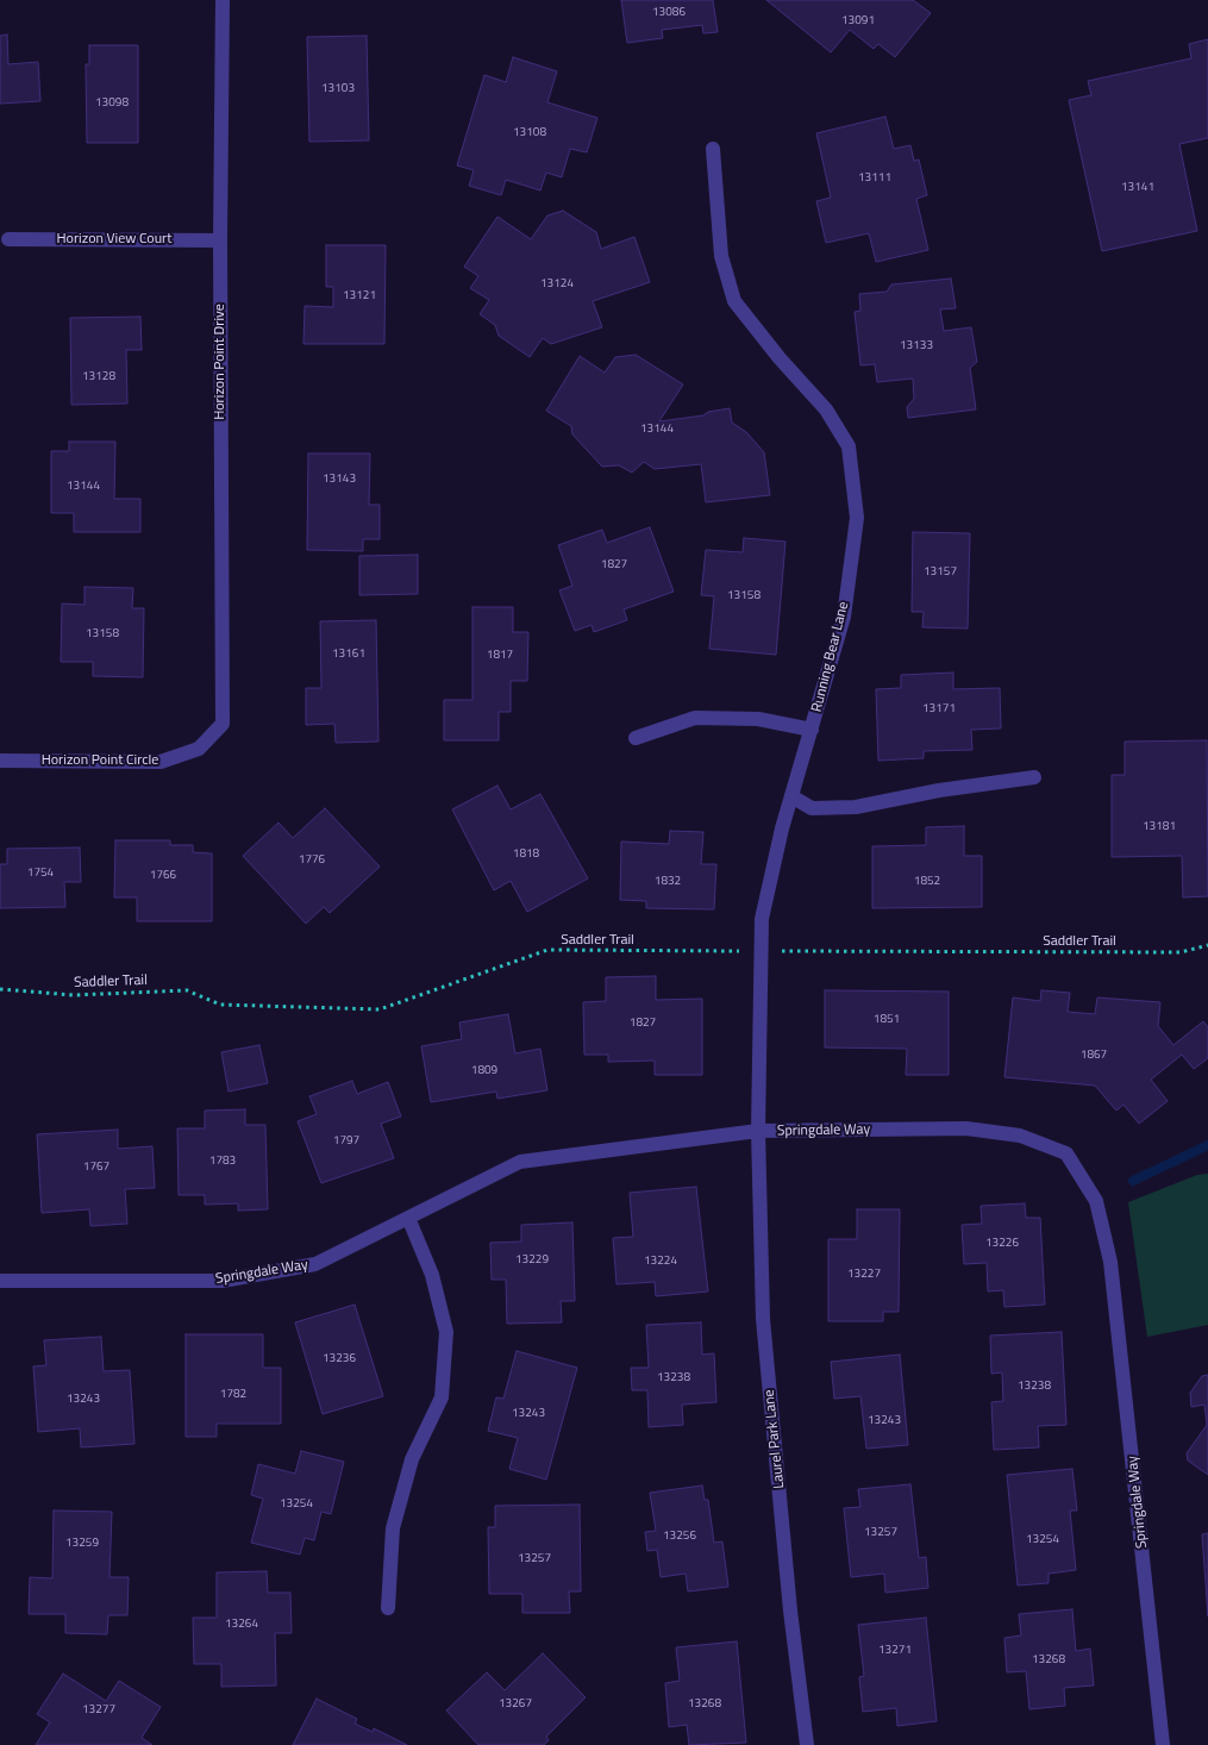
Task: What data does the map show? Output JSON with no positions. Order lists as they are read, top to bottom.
{
  "streets": {
    "street": [
      "Horizon View Court",
      "Horizon Point Drive",
      "Running Bear Lane",
      "Horizon Point Circle",
      "Springdale Way",
      "Laurel Park Lane"
    ],
    "path": ["Saddler Trail"]
  },
  "crossings": [
    ["Horizon View Court", "Horizon Point Drive"],
    ["Horizon Point Drive", "Horizon Point Circle"],
    ["Running Bear Lane", "Saddler Trail"],
    ["Running Bear Lane", "Springdale Way"],
    ["Running Bear Lane", "Laurel Park Lane"],
    ["Springdale Way", "Laurel Park Lane"]
  ],
  "house_numbers": [
    "13086",
    "13091",
    "13103",
    "13098",
    "13108",
    "13111",
    "13141",
    "13124",
    "13121",
    "13133",
    "13128",
    "13144",
    "13143",
    "13144",
    "1827",
    "13157",
    "13158",
    "13158",
    "13161",
    "1817",
    "13171",
    "13181",
    "1818",
    "1776",
    "1754",
    "1766",
    "1832",
    "1852",
    "1851",
    "1827",
    "1867",
    "1809",
    "1797",
    "1783",
    "1767",
    "13226",
    "13229",
    "13224",
    "13227",
    "13236",
    "13238",
    "13238",
    "1782",
    "13243",
    "13243",
    "13243",
    "13254",
    "13257",
    "13256",
    "13254",
    "13259",
    "13257",
    "13264",
    "13271",
    "13268",
    "13267",
    "13268",
    "13277"
  ]
}
